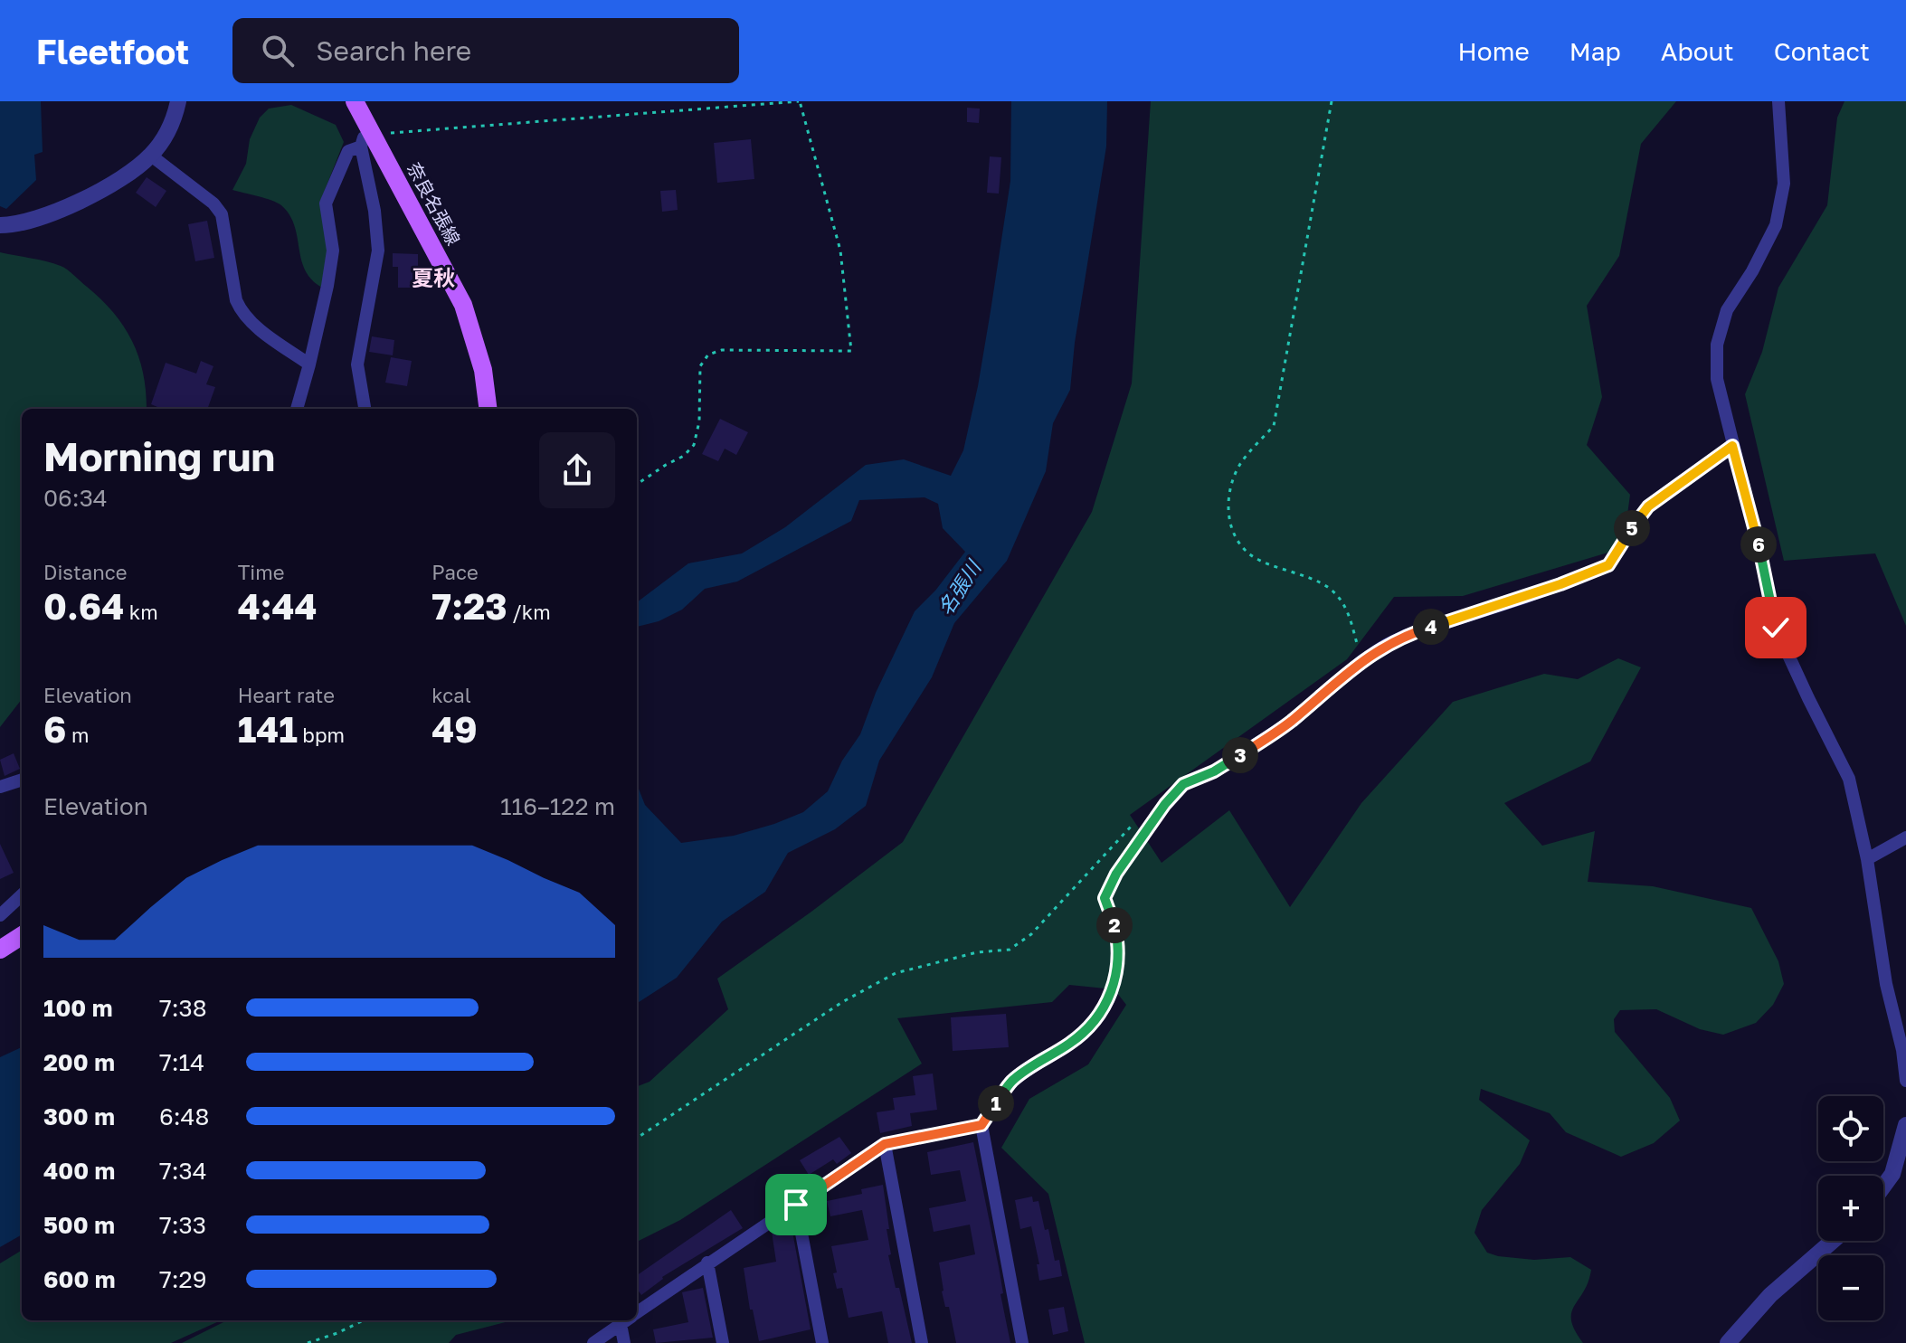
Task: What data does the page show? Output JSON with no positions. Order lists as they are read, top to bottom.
{
  "streets": {
    "main road": ["奈良名張線"]
  },
  "districts": ["夏秋"],
  "water": ["名張川"],
  "page": {
    "header": "Fleetfoot",
    "search": "Search here",
    "nav": [
      "Home",
      "Map",
      "About",
      "Contact"
    ],
    "heading": ["Morning run", "06:34"],
    "pins": [
      "5",
      "6",
      "4",
      "3",
      "2",
      "1"
    ],
    "stats": [
      ["Distance", "0.64 km"],
      ["Time", "4:44"],
      ["Pace", "7:23 /km"],
      ["Elevation", "6 m"],
      ["Heart rate", "141 bpm"],
      ["kcal", "49"]
    ],
    "chart": ["Elevation", "116–122 m"],
    "list": [
      {
        "name": "100 m",
        "note": "7:38"
      },
      {
        "name": "200 m",
        "note": "7:14"
      },
      {
        "name": "300 m",
        "note": "6:48"
      },
      {
        "name": "400 m",
        "note": "7:34"
      },
      {
        "name": "500 m",
        "note": "7:33"
      },
      {
        "name": "600 m",
        "note": "7:29"
      }
    ],
    "map_buttons": ["+", "−"]
  }
}
